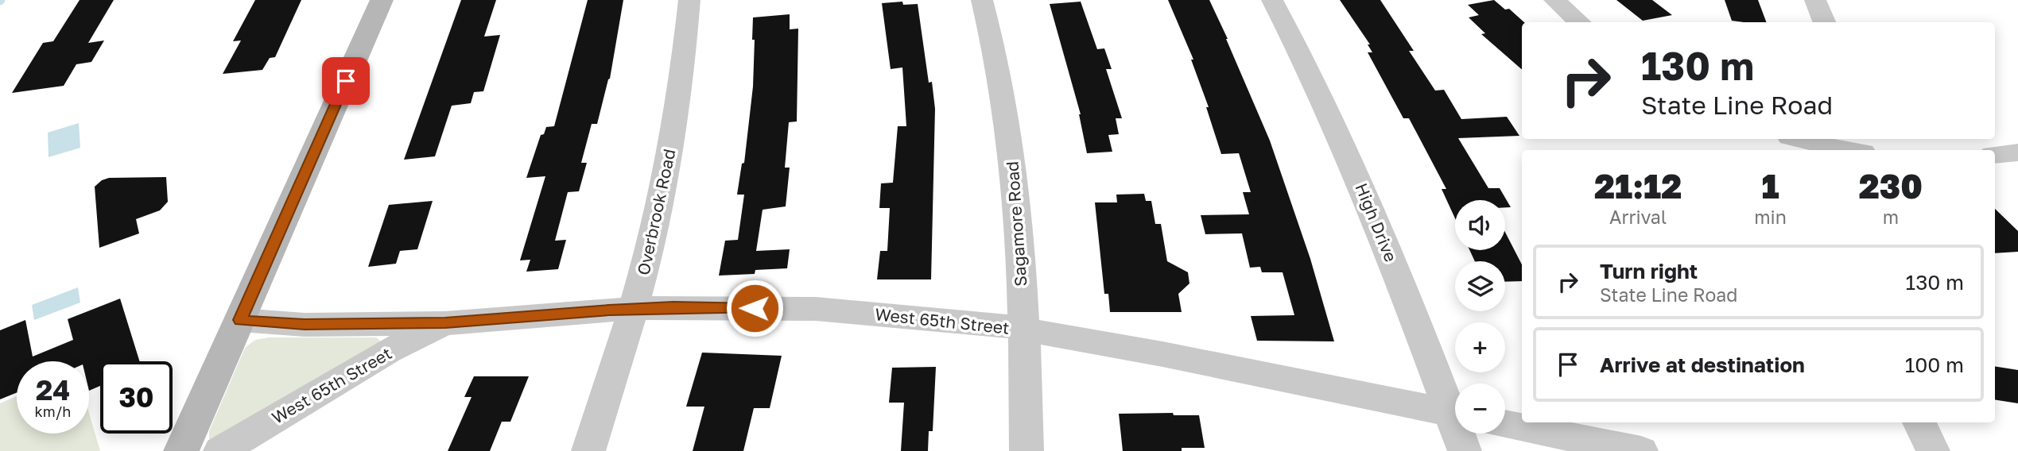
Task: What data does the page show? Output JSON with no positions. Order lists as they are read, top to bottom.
{
  "streets": {
    "street": [
      "Overbrook Road",
      "High Drive",
      "Sagamore Road",
      "West 65th Street"
    ]
  },
  "crossings": [
    ["Overbrook Road", "West 65th Street"],
    ["Sagamore Road", "West 65th Street"]
  ],
  "page": {
    "turn": ["130 m", "State Line Road"],
    "eta": [
      "21:12",
      "Arrival",
      "1",
      "min",
      "230",
      "m"
    ],
    "map_buttons": ["+", "−"],
    "list": [
      {
        "name": "Turn right",
        "note": "State Line Road",
        "value": "130 m"
      },
      {
        "name": "Arrive at destination",
        "value": "100 m"
      }
    ],
    "speed": "24 km/h",
    "limit": "30"
  }
}
